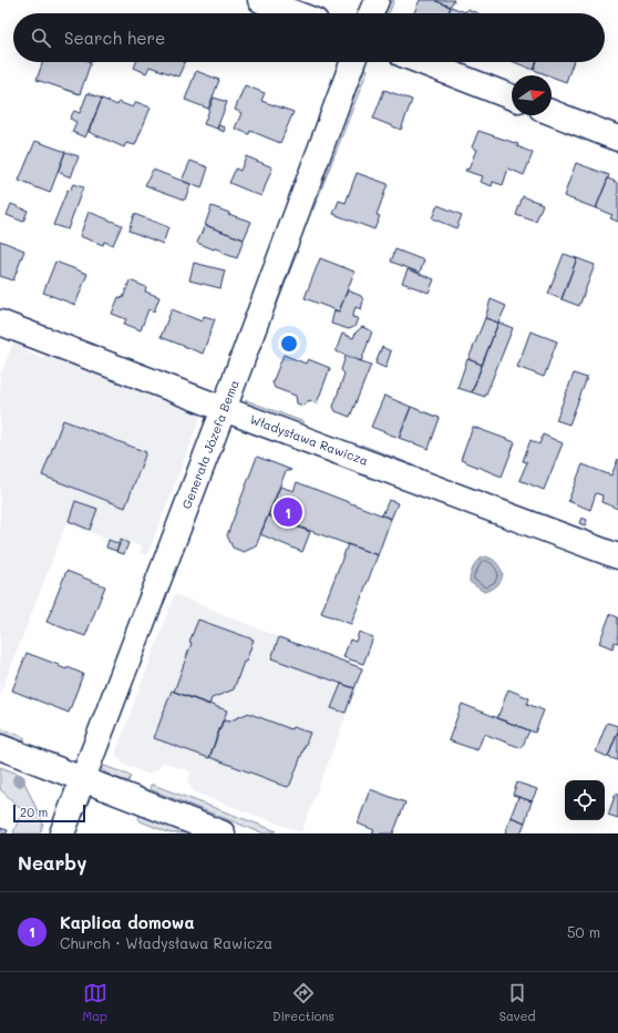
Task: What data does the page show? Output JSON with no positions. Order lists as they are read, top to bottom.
{
  "streets": {
    "street": ["Władysława Rawicza", "Generała Józefa Bema"]
  },
  "crossings": [
    ["Władysława Rawicza", "Generała Józefa Bema"]
  ],
  "scale_bar": "20 m",
  "north": "right",
  "page": {
    "search": "Search here",
    "pins": "1",
    "scale": "20 m",
    "heading": "Nearby",
    "list": [
      {
        "mark": "1",
        "name": "Kaplica domowa",
        "note": "Church · Władysława Rawicza",
        "value": "50 m"
      }
    ],
    "nav": ["Map", "Directions", "Saved"]
  }
}
